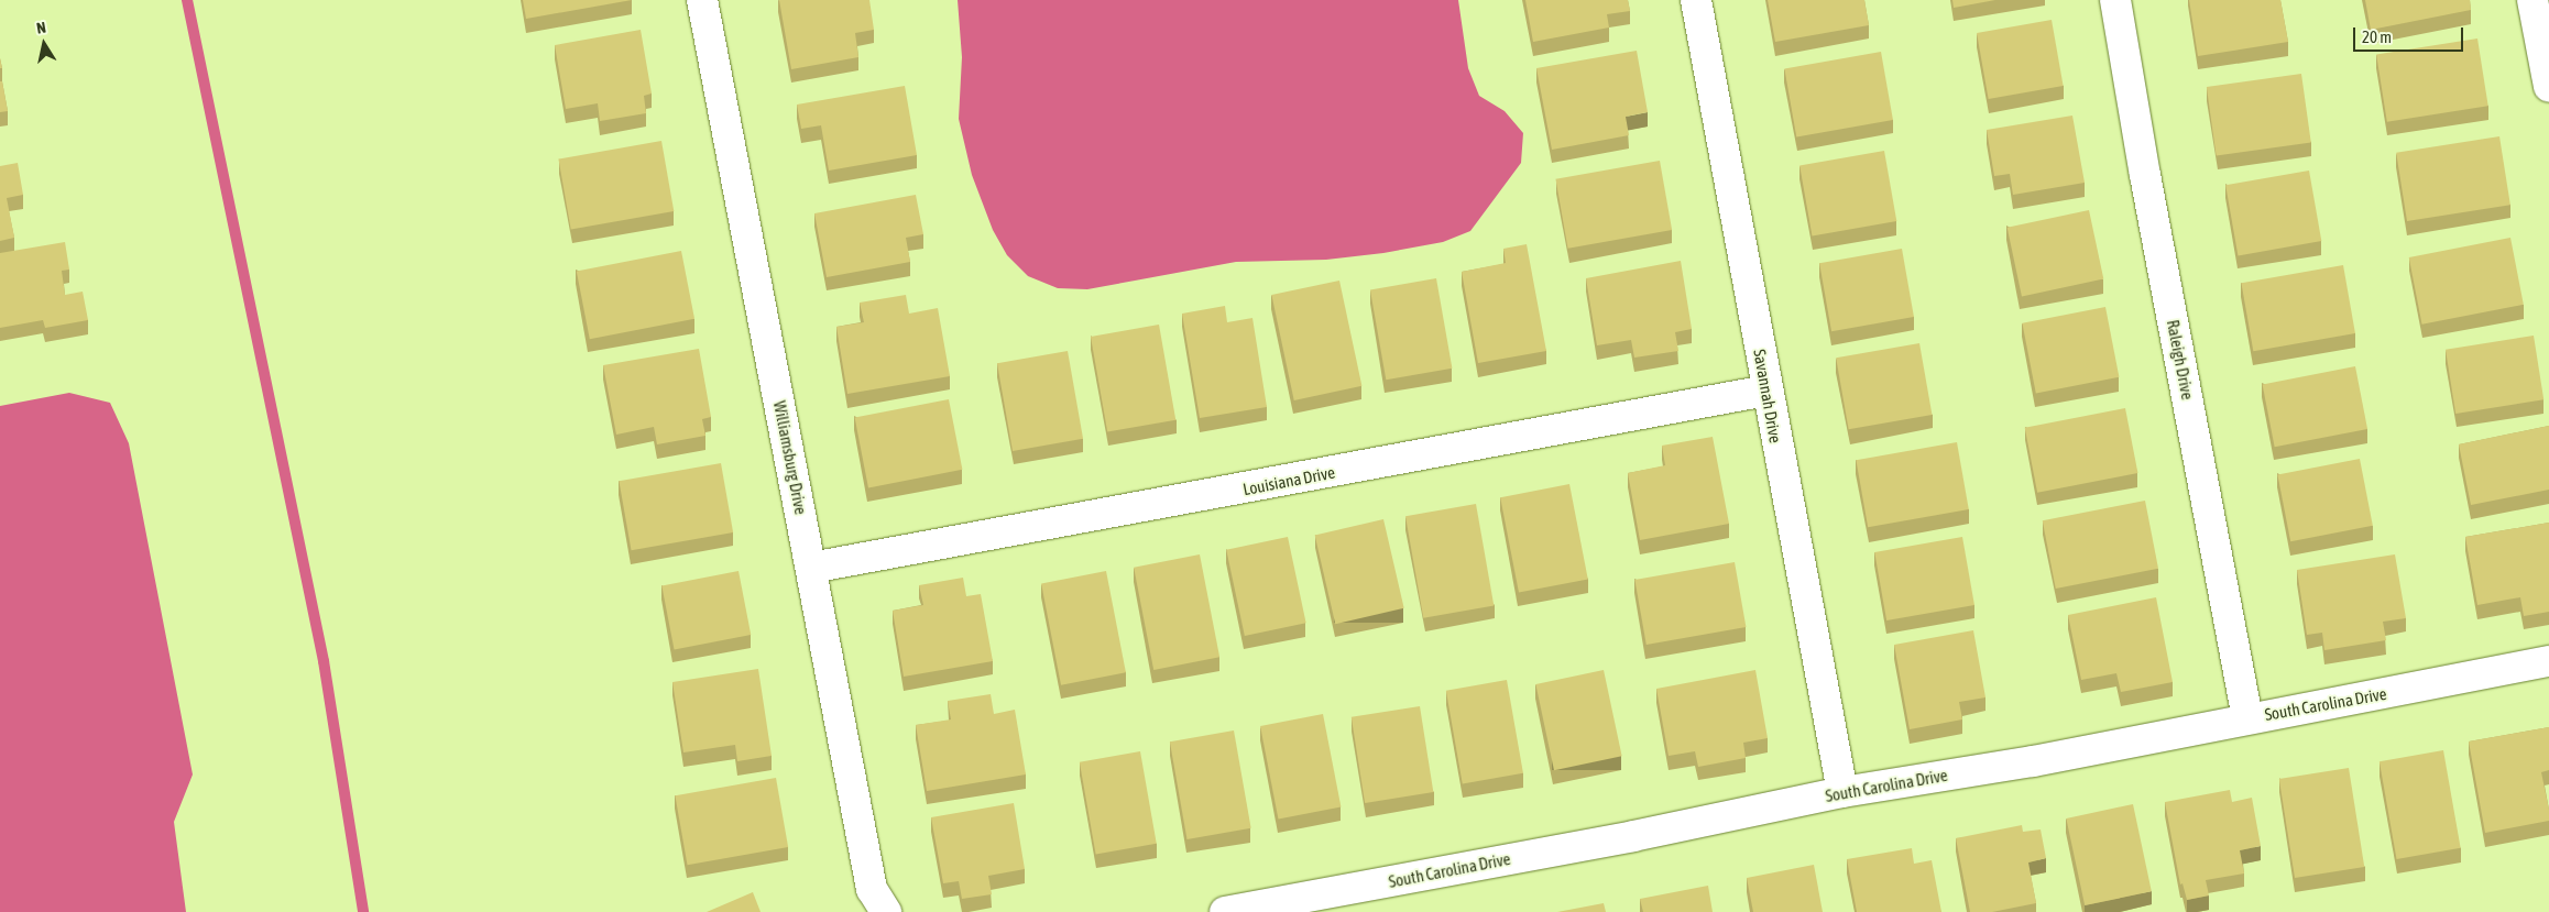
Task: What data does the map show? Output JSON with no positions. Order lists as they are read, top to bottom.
{
  "streets": {
    "street": [
      "Raleigh Drive",
      "Savannah Drive",
      "Williamsburg Drive",
      "Louisiana Drive",
      "South Carolina Drive"
    ]
  },
  "crossings": [
    ["Raleigh Drive", "South Carolina Drive"],
    ["Savannah Drive", "Louisiana Drive"],
    ["Savannah Drive", "South Carolina Drive"],
    ["Williamsburg Drive", "Louisiana Drive"]
  ],
  "scale_bar": "20 m",
  "north": "top"
}
